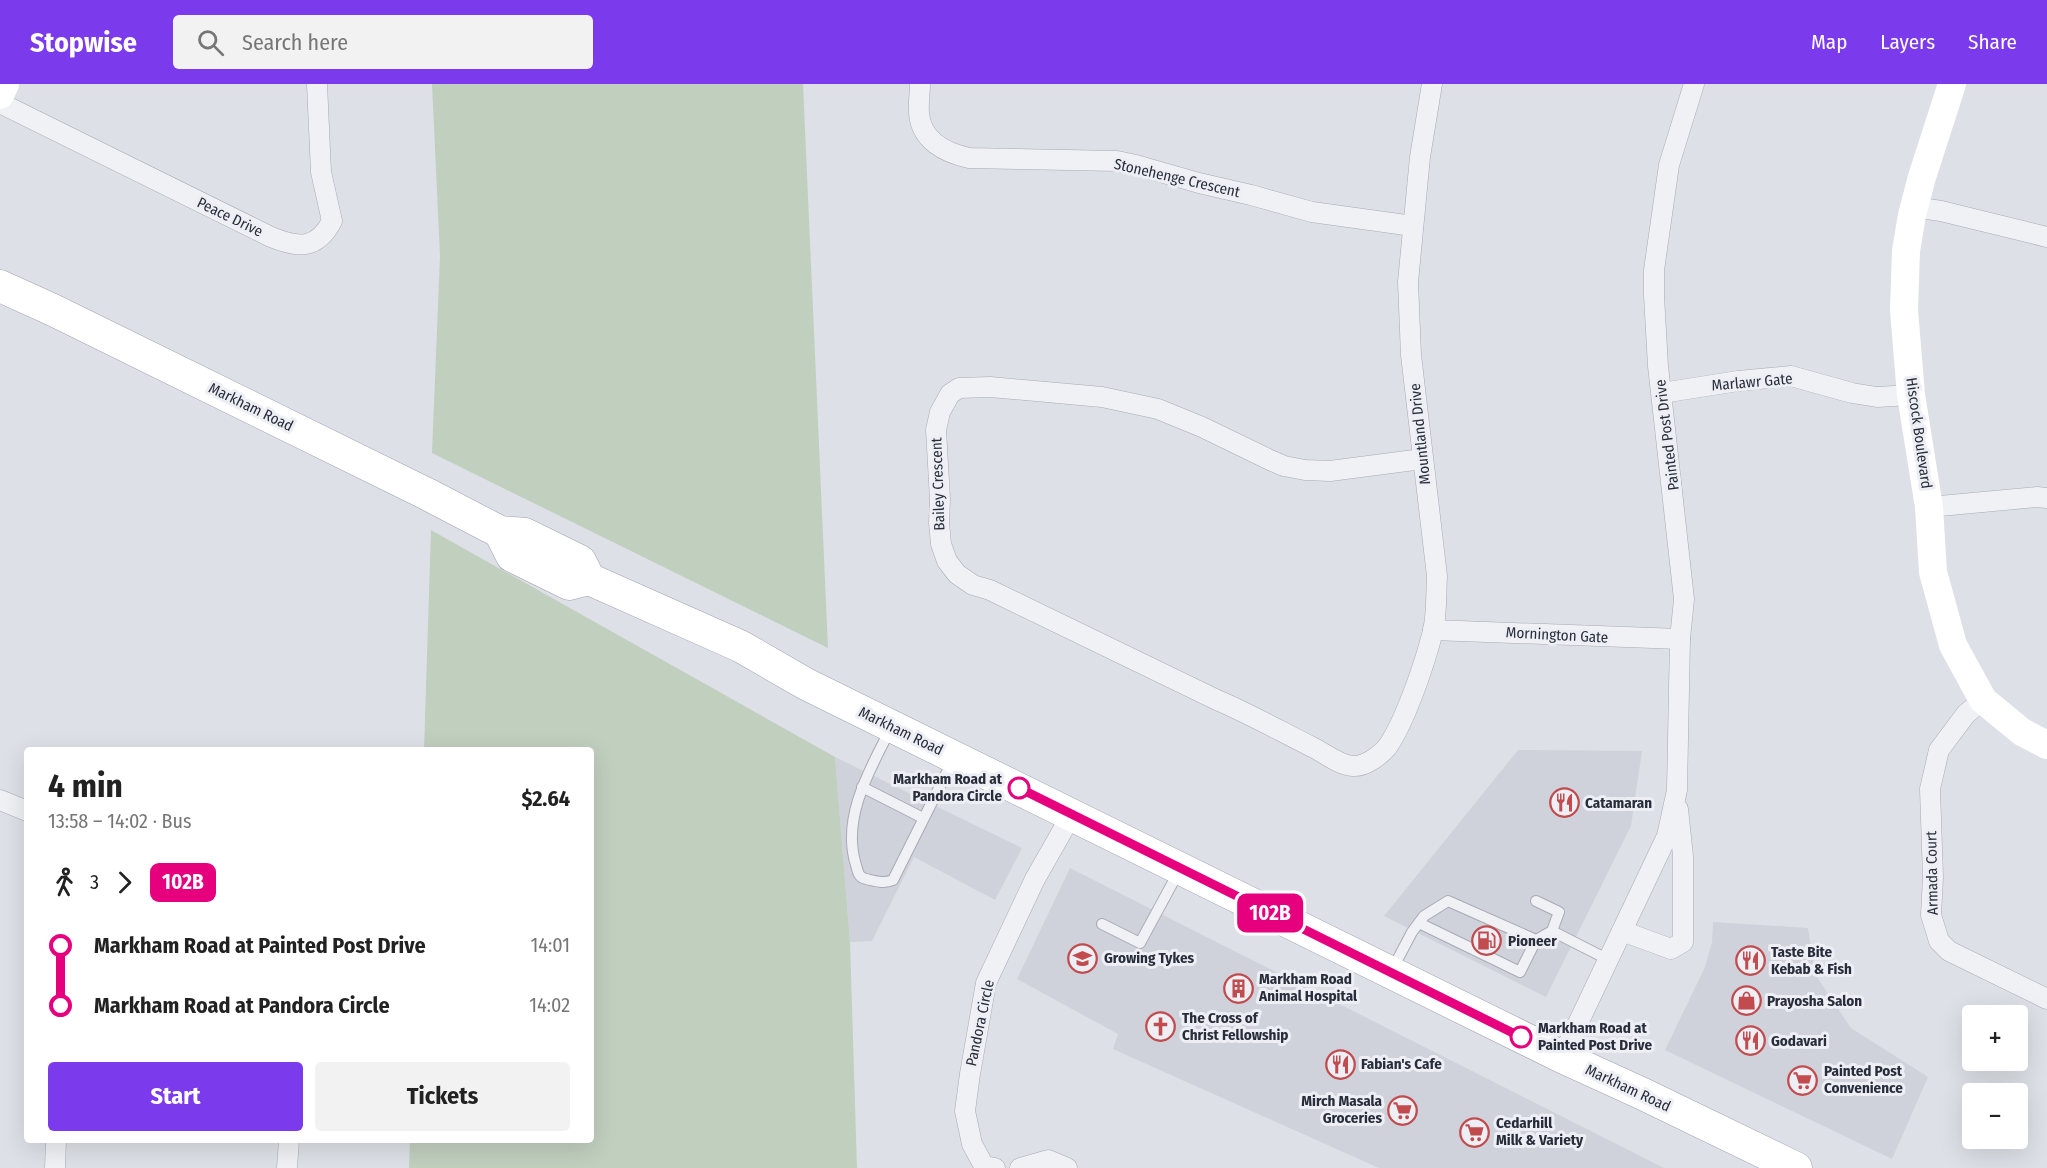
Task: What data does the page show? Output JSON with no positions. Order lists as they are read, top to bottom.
{
  "streets": {
    "main road": ["Markham Road"],
    "street": [
      "Stonehenge Crescent",
      "Peace Drive",
      "Marlawr Gate",
      "Hiscock Boulevard",
      "Mountland Drive",
      "Painted Post Drive",
      "Bailey Crescent",
      "Mornington Gate",
      "Armada Court",
      "Pandora Circle"
    ]
  },
  "crossings": [
    ["Stonehenge Crescent", "Mountland Drive"],
    ["Marlawr Gate", "Hiscock Boulevard"],
    ["Marlawr Gate", "Painted Post Drive"],
    ["Markham Road", "Painted Post Drive"],
    ["Markham Road", "Pandora Circle"],
    ["Hiscock Boulevard", "Armada Court"],
    ["Mountland Drive", "Bailey Crescent"],
    ["Mountland Drive", "Mornington Gate"],
    ["Painted Post Drive", "Mornington Gate"]
  ],
  "places": {
    "other": ["Markham Road at Pandora Circle", "Markham Road at Painted Post Drive"],
    "restaurant": [
      "Catamaran",
      "Taste Bite Kebab & Fish",
      "Godavari",
      "Fabian's Cafe"
    ],
    "fuel station": ["Pioneer"],
    "school or university": ["Growing Tykes"],
    "building": ["Markham Road Animal Hospital"],
    "shop": ["Prayosha Salon"],
    "church": ["The Cross of Christ Fellowship"],
    "supermarket": ["Painted Post Convenience", "Mirch Masala Groceries", "Cedarhill Milk & Variety"]
  },
  "lines": ["bus line 102B"],
  "page": {
    "header": "Stopwise",
    "search": "Search here",
    "nav": ["Map", "Layers", "Share"],
    "on_map": "102B",
    "heading": ["4 min", "13:58 – 14:02 · Bus", "$2.64"],
    "legs": ["3", "102B"],
    "list": [
      {
        "name": "Markham Road at Painted Post Drive",
        "value": "14:01"
      },
      {
        "name": "Markham Road at Pandora Circle",
        "value": "14:02"
      }
    ],
    "map_buttons": ["+", "−"],
    "buttons": ["Start", "Tickets"]
  }
}
